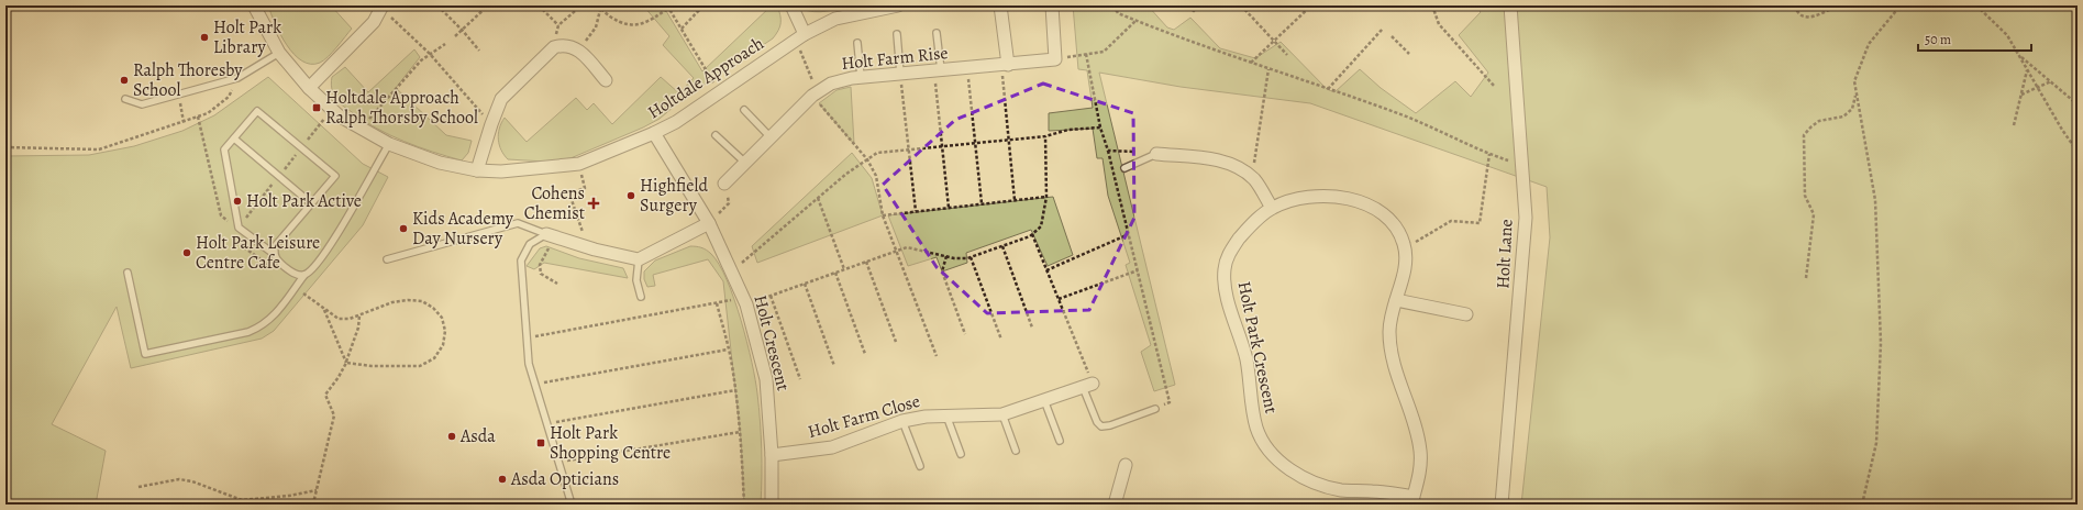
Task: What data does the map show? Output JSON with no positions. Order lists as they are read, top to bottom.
{
  "streets": {
    "street": [
      "Holt Farm Rise",
      "Holtdale Approach",
      "Holt Lane",
      "Holt Crescent",
      "Holt Park Crescent",
      "Holt Farm Close"
    ]
  },
  "crossings": [
    ["Holtdale Approach", "Holt Crescent"],
    ["Holt Crescent", "Holt Farm Close"]
  ],
  "places": {
    "other": [
      "Holt Park Library",
      "Ralph Thoresby School",
      "Highfield Surgery",
      "Holt Park Active",
      "Kids Academy Day Nursery",
      "Holt Park Leisure Centre Cafe",
      "Asda",
      "Asda Opticians"
    ],
    "transit": ["Holtdale Approach Ralph Thorsby School", "Holt Park Shopping Centre"],
    "health": ["Cohens Chemist"]
  },
  "scale_bar": "50 m"
}
